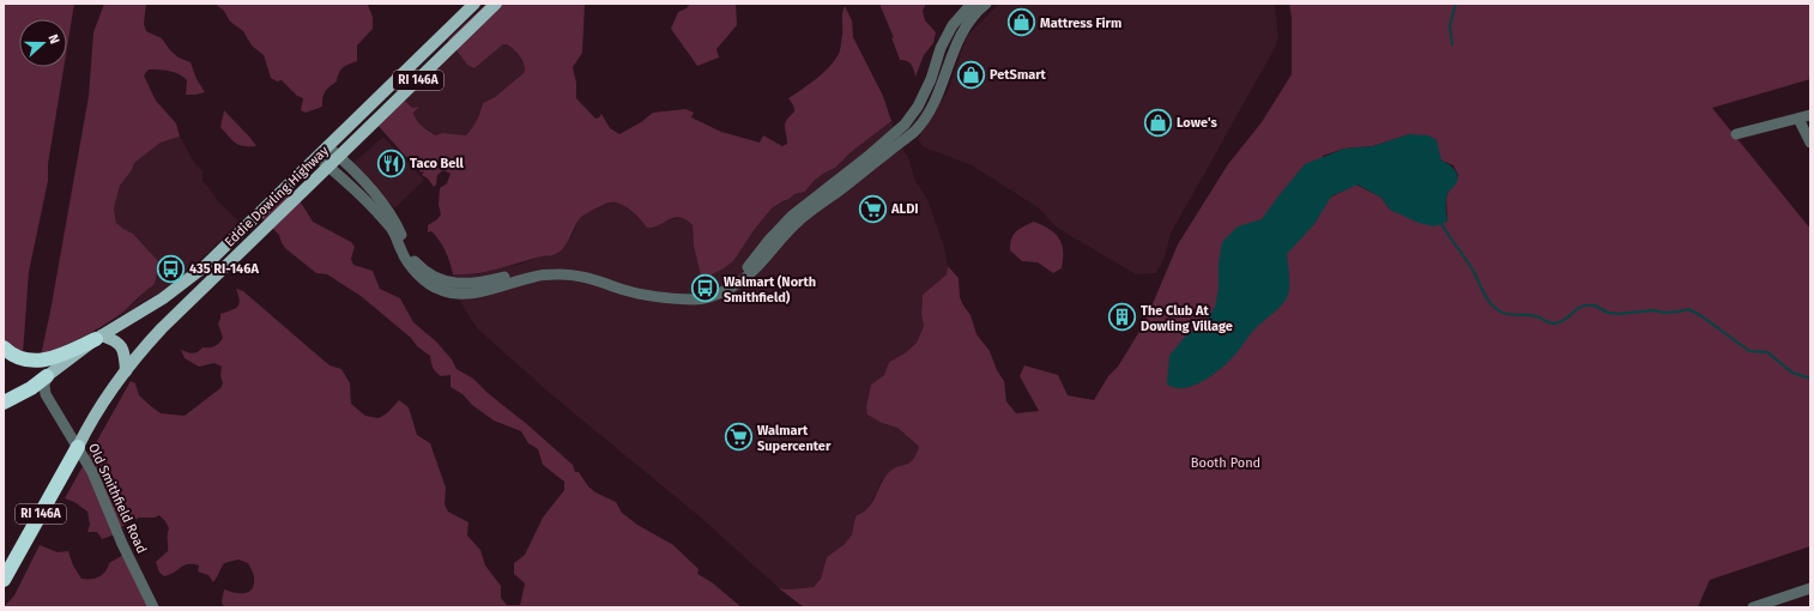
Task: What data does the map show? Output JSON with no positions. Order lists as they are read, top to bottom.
{
  "streets": {
    "highway": ["RI 146A"],
    "main road": ["Eddie Dowling Highway"],
    "street": ["Old Smithfield Road"]
  },
  "crossings": [
    ["RI 146A", "Eddie Dowling Highway"],
    ["RI 146A", "Old Smithfield Road"],
    ["Eddie Dowling Highway", "Old Smithfield Road"]
  ],
  "parks": ["Booth Pond"],
  "places": {
    "shop": ["Mattress Firm", "PetSmart", "Lowe's"],
    "restaurant": ["Taco Bell"],
    "supermarket": ["ALDI", "Walmart Supercenter"],
    "bus stop": ["435 RI-146A", "Walmart (North Smithfield)"],
    "building": ["The Club At Dowling Village"]
  },
  "north": "right"
}
